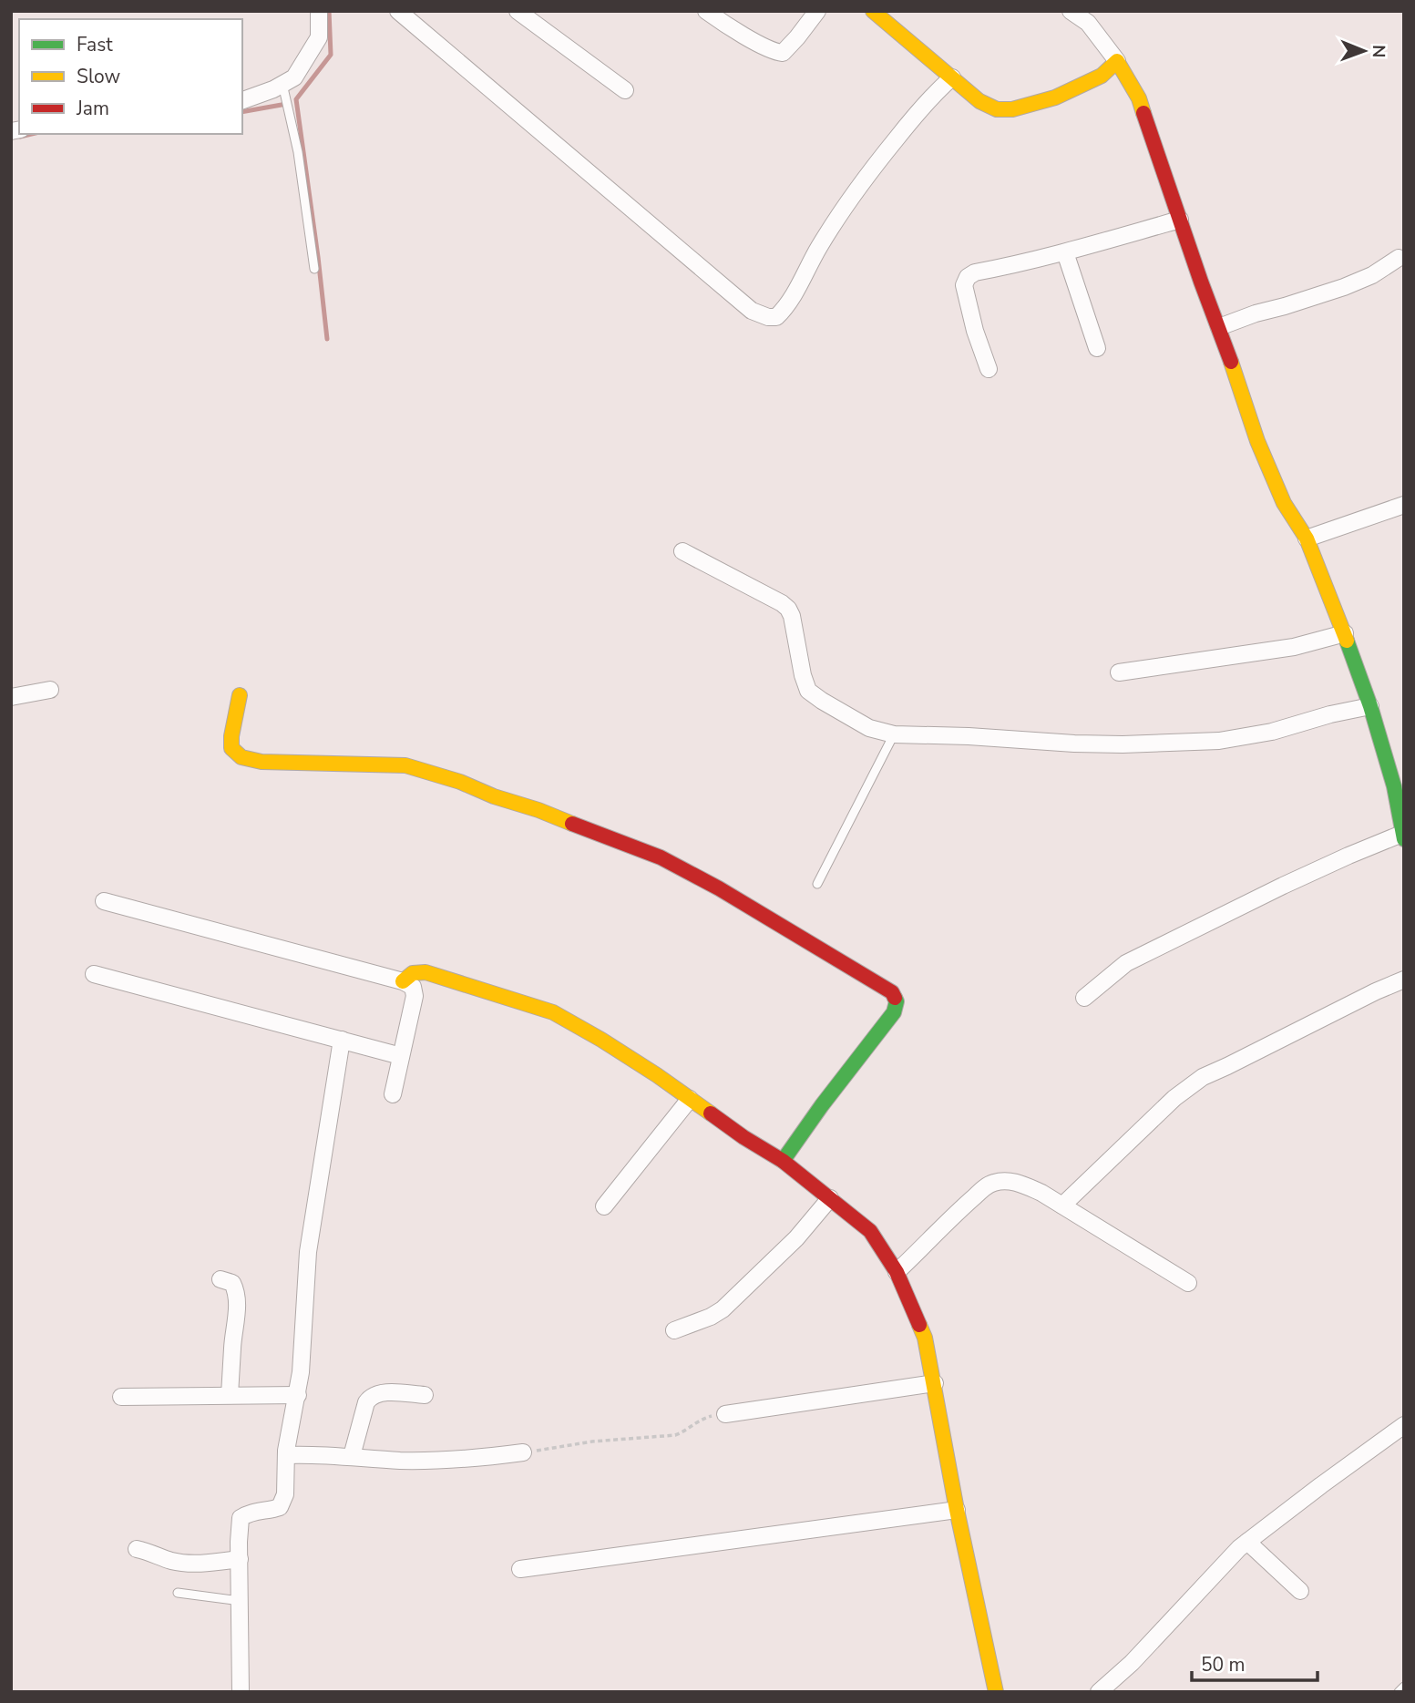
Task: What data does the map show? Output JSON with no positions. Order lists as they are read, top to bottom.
{
  "legend": ["Fast", "Slow", "Jam"],
  "scale_bar": "50 m",
  "north": "right"
}
